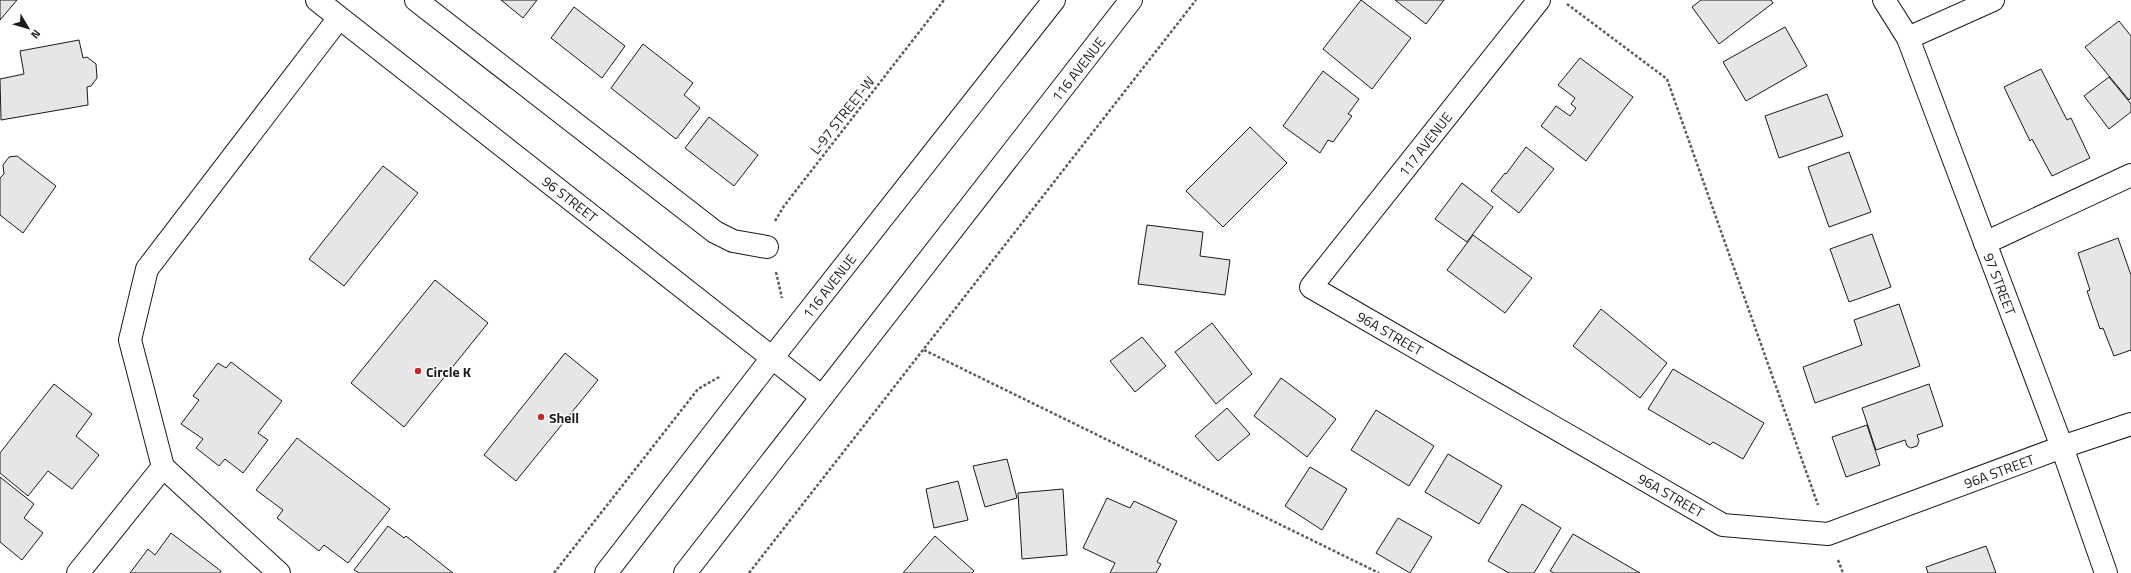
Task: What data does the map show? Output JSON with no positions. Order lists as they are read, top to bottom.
{
  "streets": {
    "street": [
      "116 AVENUE",
      "117 AVENUE",
      "96 STREET",
      "97 STREET",
      "96A STREET"
    ],
    "path": ["L-97 STREET-W"]
  },
  "crossings": [
    ["116 AVENUE", "96 STREET"],
    ["117 AVENUE", "96A STREET"],
    ["97 STREET", "96A STREET"]
  ],
  "places": ["Circle K", "Shell"],
  "north": "bottom right"
}
